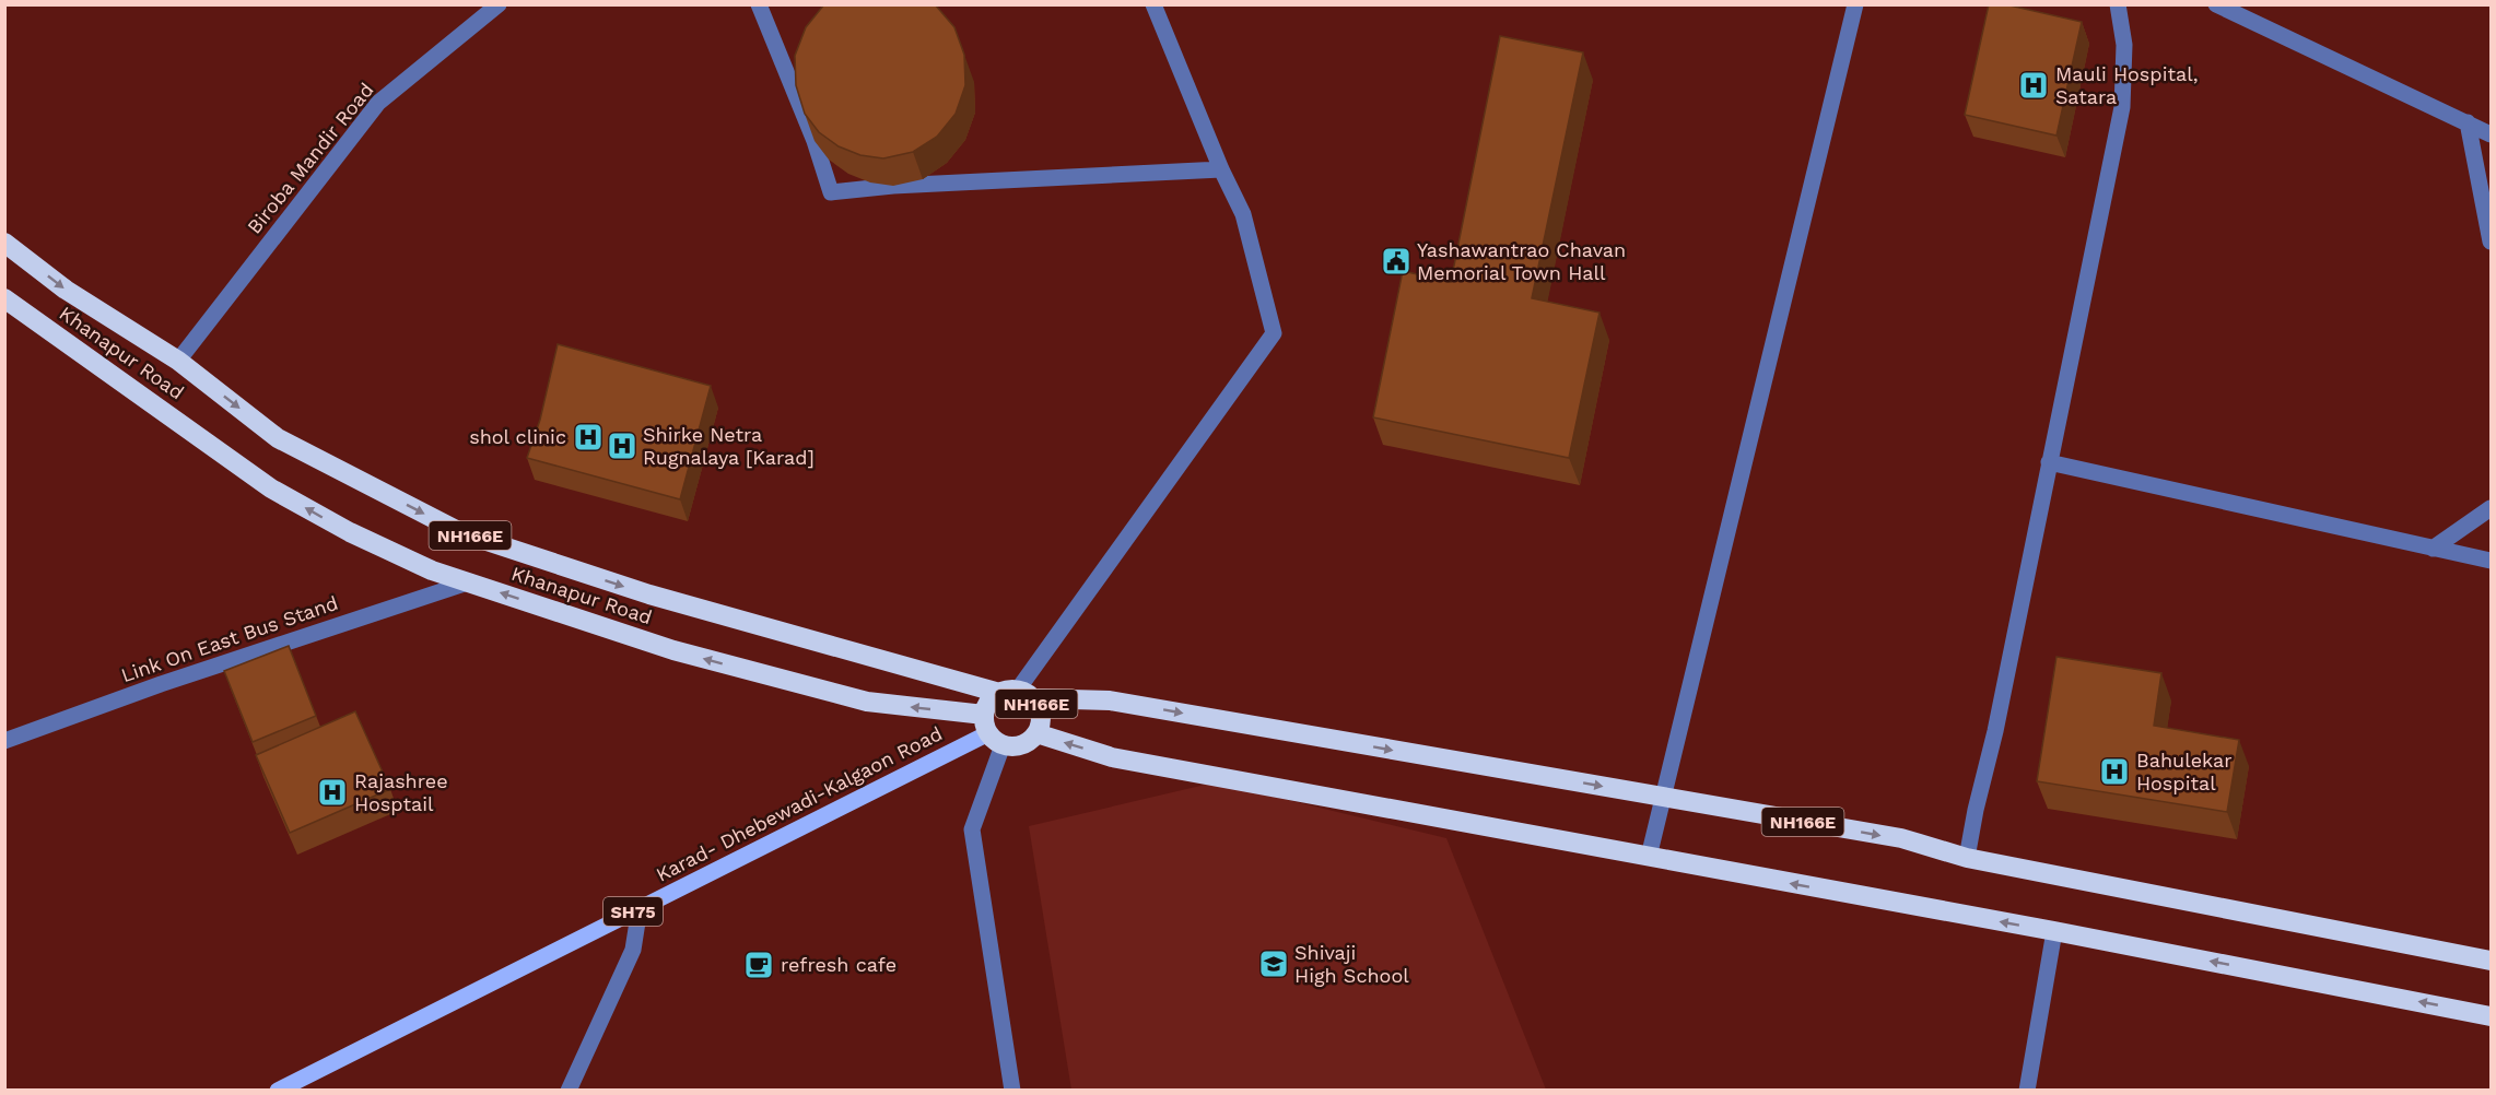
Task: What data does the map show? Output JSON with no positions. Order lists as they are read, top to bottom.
{
  "streets": {
    "highway": ["Khanapur Road", "NH166E"],
    "main road": ["Karad- Dhebewadi-Kalgaon Road", "SH75"],
    "street": ["Biroba Mandir Road", "Link On East Bus Stand"]
  },
  "crossings": [
    ["Biroba Mandir Road", "NH166E"],
    ["Khanapur Road", "NH166E"],
    ["Khanapur Road", "Link On East Bus Stand"],
    ["Khanapur Road", "Karad- Dhebewadi-Kalgaon Road"],
    ["NH166E", "Karad- Dhebewadi-Kalgaon Road"]
  ],
  "places": {
    "hospital": [
      "Mauli Hospital, Satara",
      "shol clinic",
      "Shirke Netra Rugnalaya [Karad]",
      "Bahulekar Hospital",
      "Rajashree Hosptail"
    ],
    "public building": ["Yashawantrao Chavan Memorial Town Hall"],
    "school or university": ["Shivaji High School"],
    "cafe": ["refresh cafe"]
  }
}
